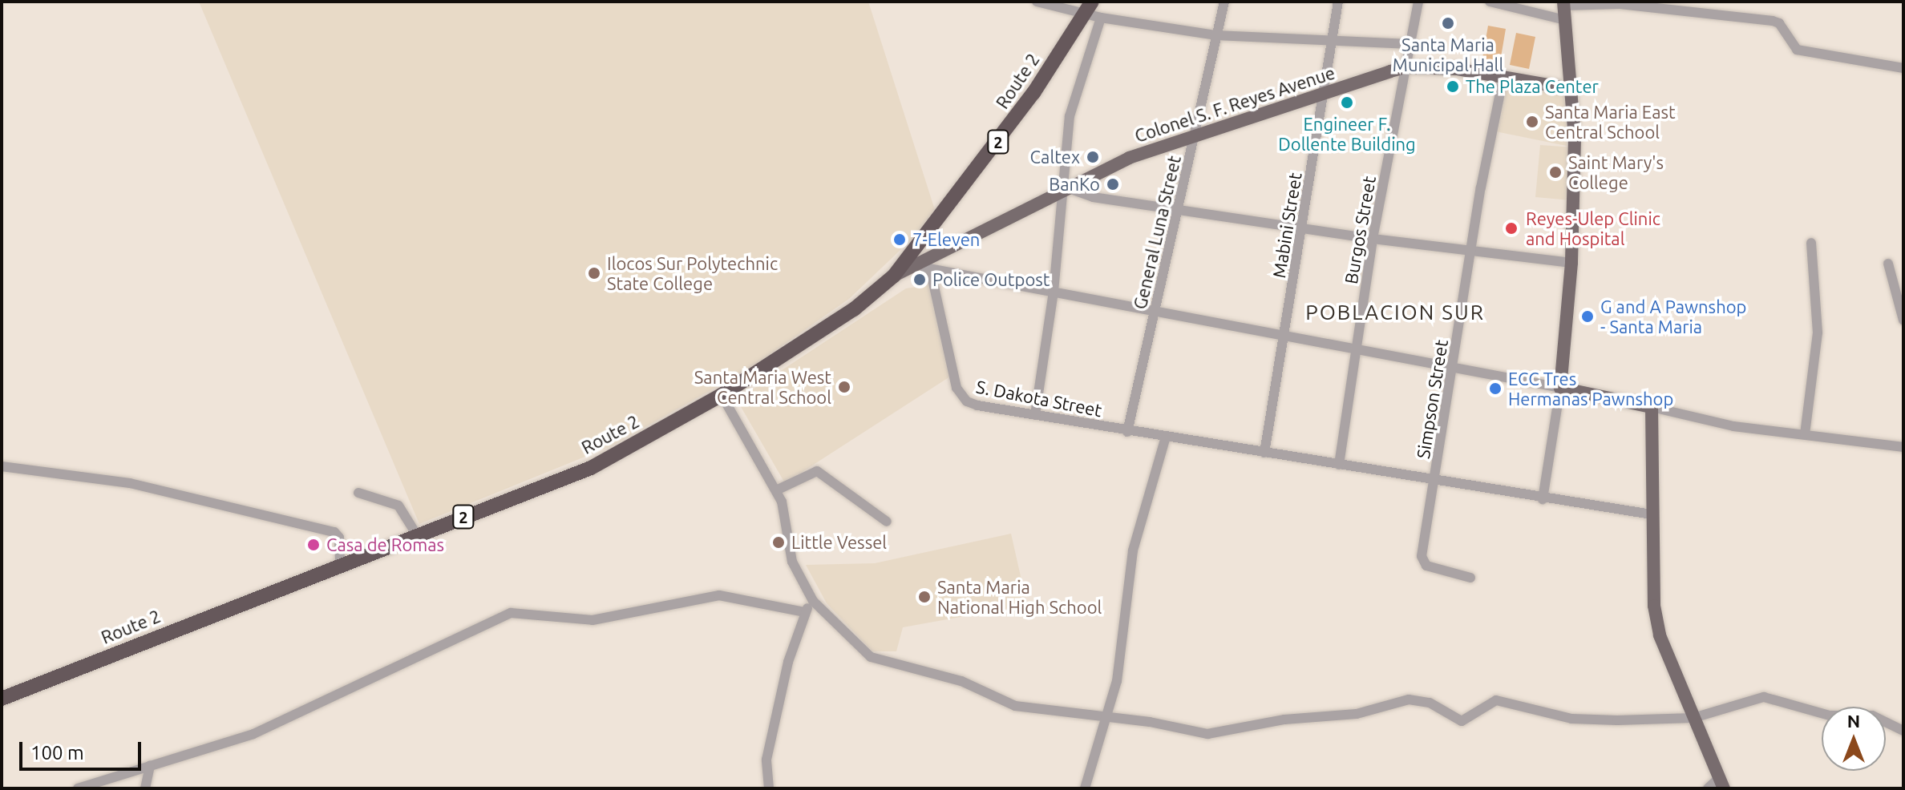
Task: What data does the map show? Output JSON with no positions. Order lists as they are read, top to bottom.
{
  "streets": {
    "highway": ["Route 2", "2"],
    "main road": ["Colonel S. F. Reyes Avenue"],
    "street": [
      "Mabini Street",
      "Burgos Street",
      "General Luna Street",
      "S. Dakota Street",
      "Simpson Street"
    ]
  },
  "crossings": [
    ["Route 2", "Colonel S. F. Reyes Avenue"],
    ["Colonel S. F. Reyes Avenue", "Mabini Street"],
    ["Colonel S. F. Reyes Avenue", "Burgos Street"],
    ["Colonel S. F. Reyes Avenue", "General Luna Street"],
    ["Colonel S. F. Reyes Avenue", "Simpson Street"],
    ["Mabini Street", "S. Dakota Street"],
    ["Burgos Street", "S. Dakota Street"],
    ["General Luna Street", "S. Dakota Street"],
    ["S. Dakota Street", "Simpson Street"]
  ],
  "districts": ["POBLACION SUR"],
  "places": [
    "Santa Maria Municipal Hall",
    "The Plaza Center",
    "Engineer F. Dollente Building",
    "Santa Maria East Central School",
    "Caltex",
    "Saint Mary's College",
    "BanKo",
    "Reyes-Ulep Clinic and Hospital",
    "7-Eleven",
    "Ilocos Sur Polytechnic State College",
    "Police Outpost",
    "G and A Pawnshop - Santa Maria",
    "Santa Maria West Central School",
    "ECC Tres Hermanas Pawnshop",
    "Little Vessel",
    "Casa de Romas",
    "Santa Maria National High School"
  ],
  "scale_bar": "100 m",
  "north": "top"
}
